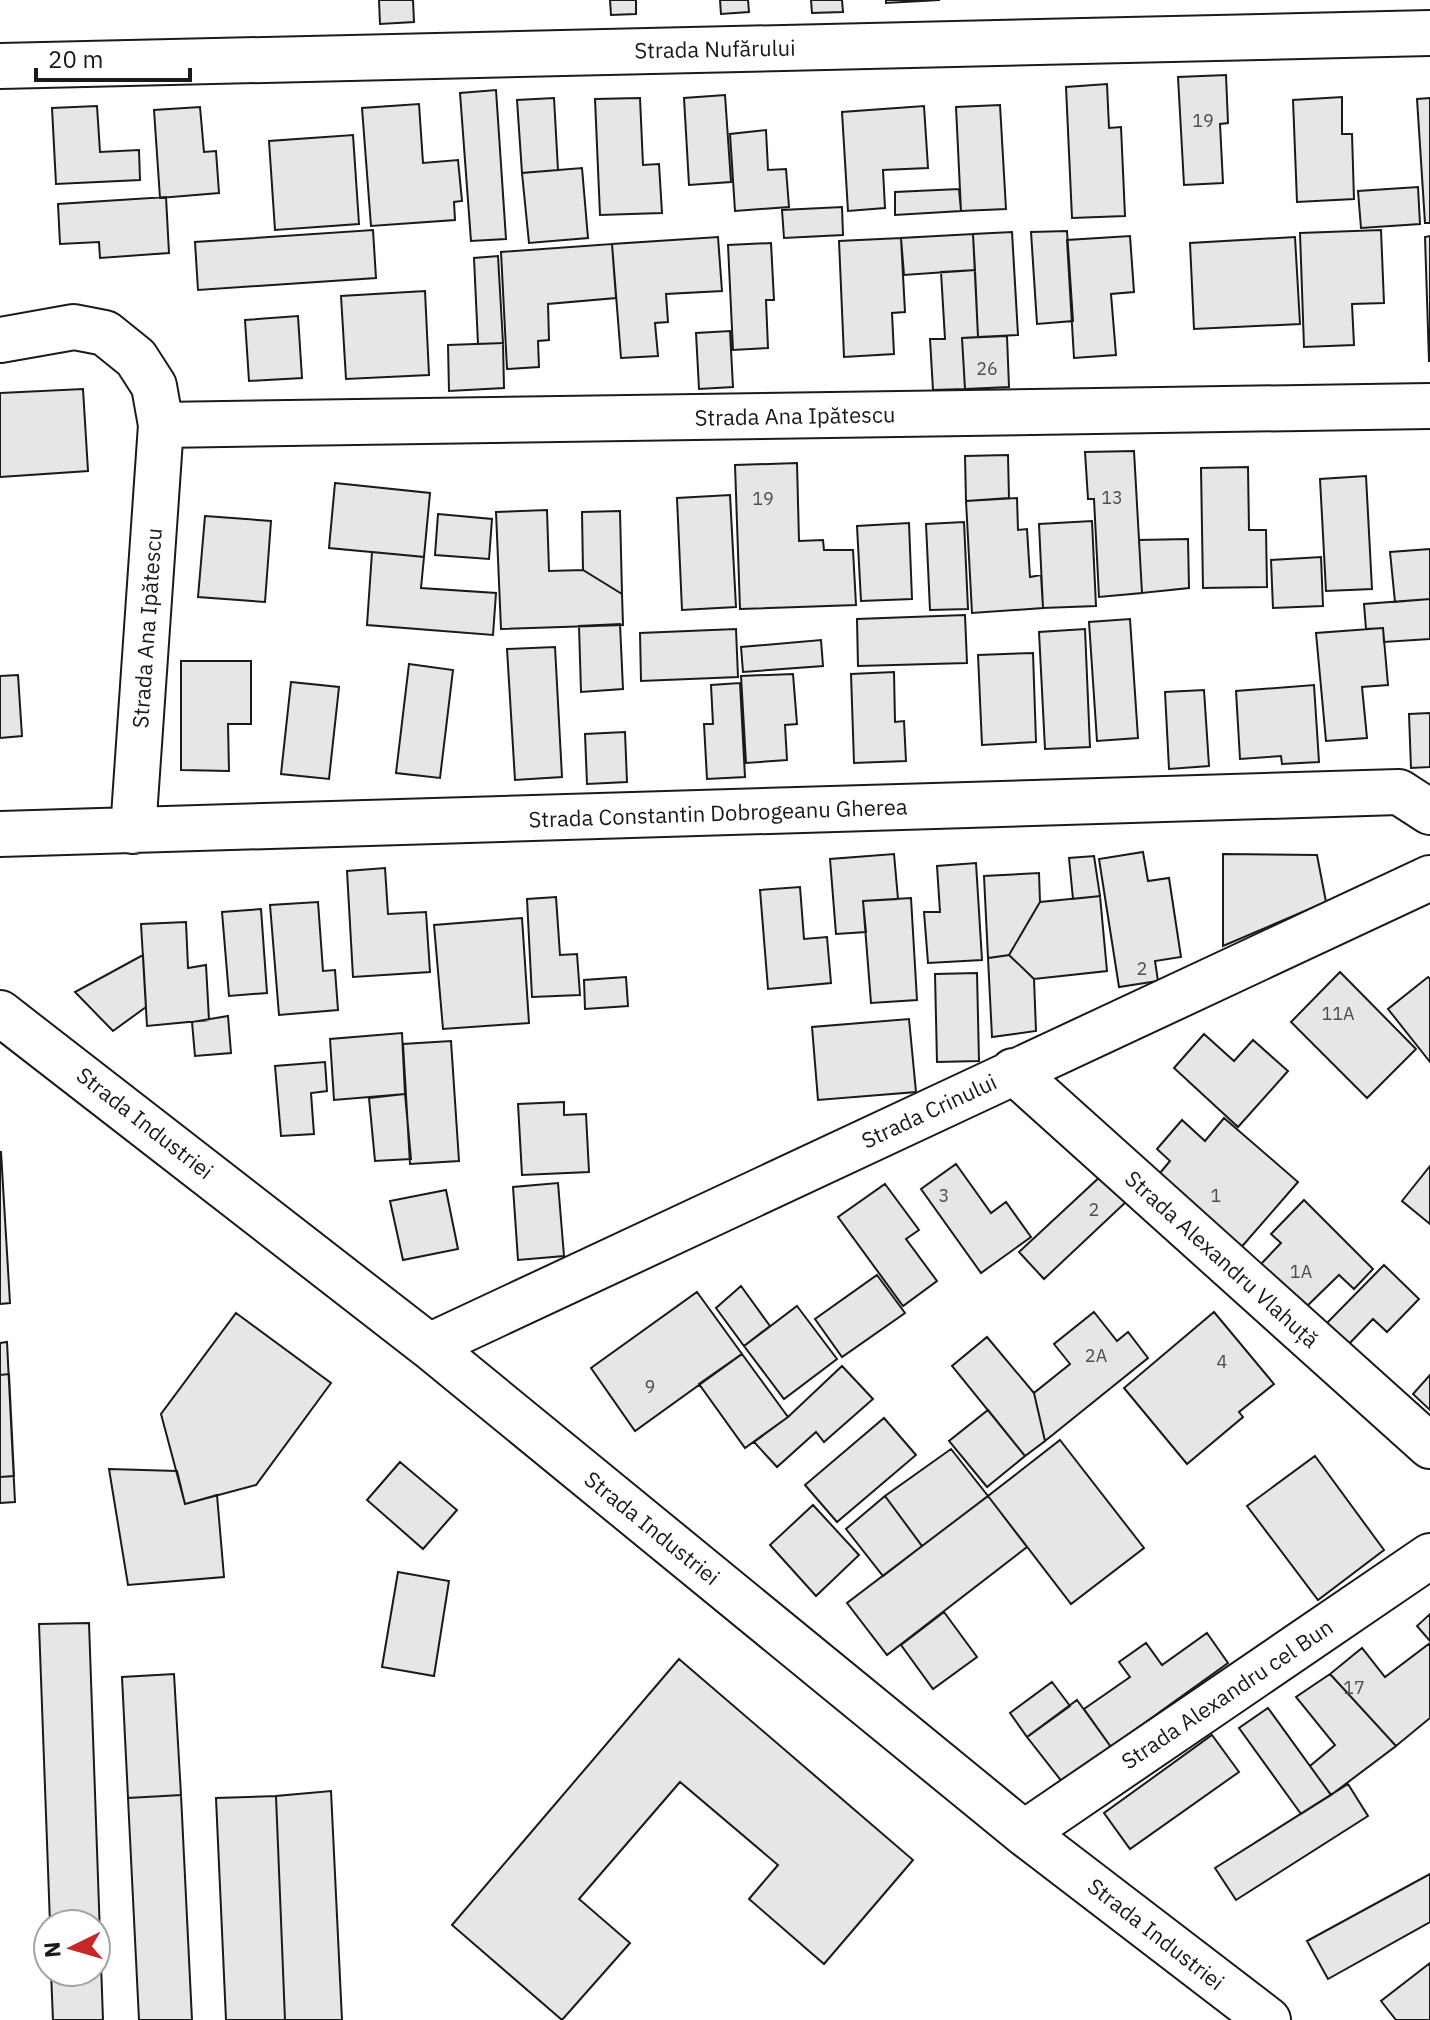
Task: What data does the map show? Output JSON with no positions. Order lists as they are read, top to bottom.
{
  "streets": {
    "street": [
      "Strada Nufărului",
      "Strada Ana Ipătescu",
      "Strada Constantin Dobrogeanu Gherea",
      "Strada Crinului",
      "Strada Industriei",
      "Strada Alexandru Vlahuță",
      "Strada Alexandru cel Bun"
    ]
  },
  "crossings": [
    ["Strada Ana Ipătescu", "Strada Constantin Dobrogeanu Gherea"],
    ["Strada Crinului", "Strada Industriei"],
    ["Strada Crinului", "Strada Alexandru Vlahuță"],
    ["Strada Industriei", "Strada Alexandru cel Bun"]
  ],
  "house_numbers": [
    "19",
    "26",
    "13",
    "19",
    "2",
    "11A",
    "3",
    "1",
    "2",
    "1A",
    "2A",
    "4",
    "9",
    "17"
  ],
  "scale_bar": "20 m",
  "north": "left"
}
